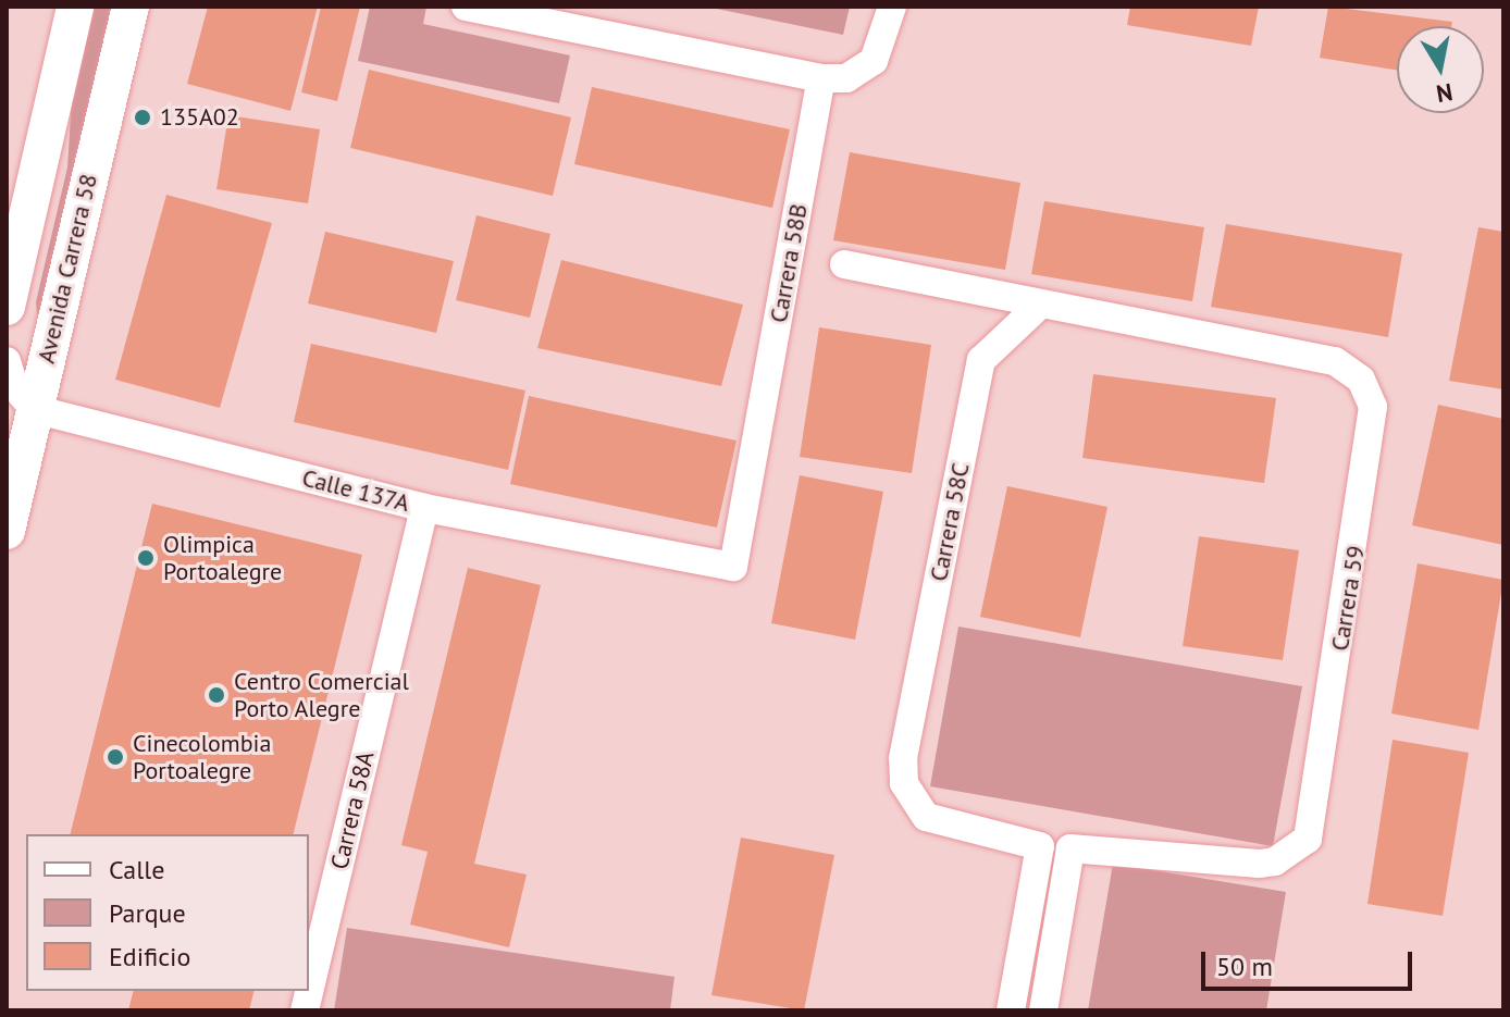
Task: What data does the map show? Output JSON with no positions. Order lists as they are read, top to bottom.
{
  "streets": {
    "main road": ["Avenida Carrera 58"],
    "street": [
      "Carrera 58B",
      "Calle 137A",
      "Carrera 58C",
      "Carrera 59",
      "Carrera 58A"
    ]
  },
  "crossings": [
    ["Carrera 58B", "Calle 137A"],
    ["Avenida Carrera 58", "Calle 137A"],
    ["Calle 137A", "Carrera 58A"],
    ["Carrera 58C", "Carrera 59"]
  ],
  "places": [
    "135A02",
    "Olimpica Portoalegre",
    "Centro Comercial Porto Alegre",
    "Cinecolombia Portoalegre"
  ],
  "legend": ["Calle", "Parque", "Edificio"],
  "scale_bar": "50 m",
  "north": "bottom"
}
